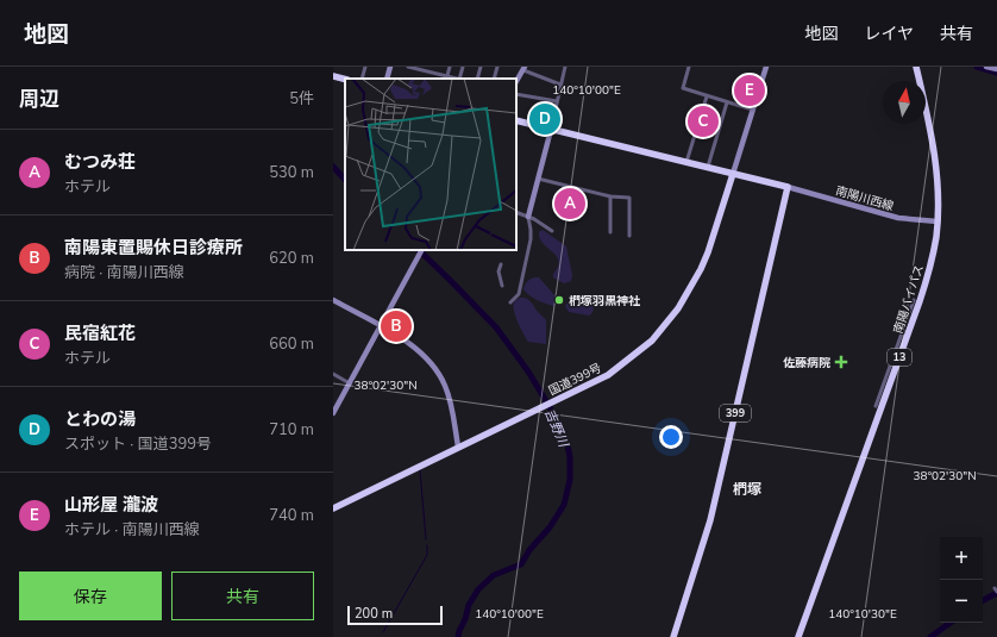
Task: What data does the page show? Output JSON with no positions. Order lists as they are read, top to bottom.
{
  "streets": {
    "highway": [
      "南陽バイパス",
      "13",
      "国道399号",
      "399"
    ],
    "main road": ["南陽川西線"]
  },
  "crossings": [
    ["南陽川西線", "南陽バイパス"],
    ["南陽川西線", "399"]
  ],
  "districts": ["椚塚"],
  "water": ["吉野川"],
  "places": {
    "other": ["椚塚羽黒神社"],
    "health": ["佐藤病院"]
  },
  "scale_bar": "200 m",
  "north": "top",
  "page": {
    "header": "地図",
    "nav": ["地図", "レイヤ", "共有"],
    "heading": ["周辺", "5件"],
    "pins": [
      "E",
      "D",
      "C",
      "A",
      "B"
    ],
    "list": [
      {
        "mark": "A",
        "name": "むつみ荘",
        "note": "ホテル",
        "value": "530 m"
      },
      {
        "mark": "B",
        "name": "南陽東置賜休日診療所",
        "note": "病院 · 南陽川西線",
        "value": "620 m"
      },
      {
        "mark": "C",
        "name": "民宿紅花",
        "note": "ホテル",
        "value": "660 m"
      },
      {
        "mark": "D",
        "name": "とわの湯",
        "note": "スポット · 国道399号",
        "value": "710 m"
      },
      {
        "mark": "E",
        "name": "山形屋 瀧波",
        "note": "ホテル · 南陽川西線",
        "value": "740 m"
      }
    ],
    "map_buttons": ["+", "−"],
    "buttons": ["保存", "共有"],
    "scale": "200 m"
  },
  "coordinates": ["140°10'00\"E", "38°02'30\"N", "140°10'30\"E"]
}
